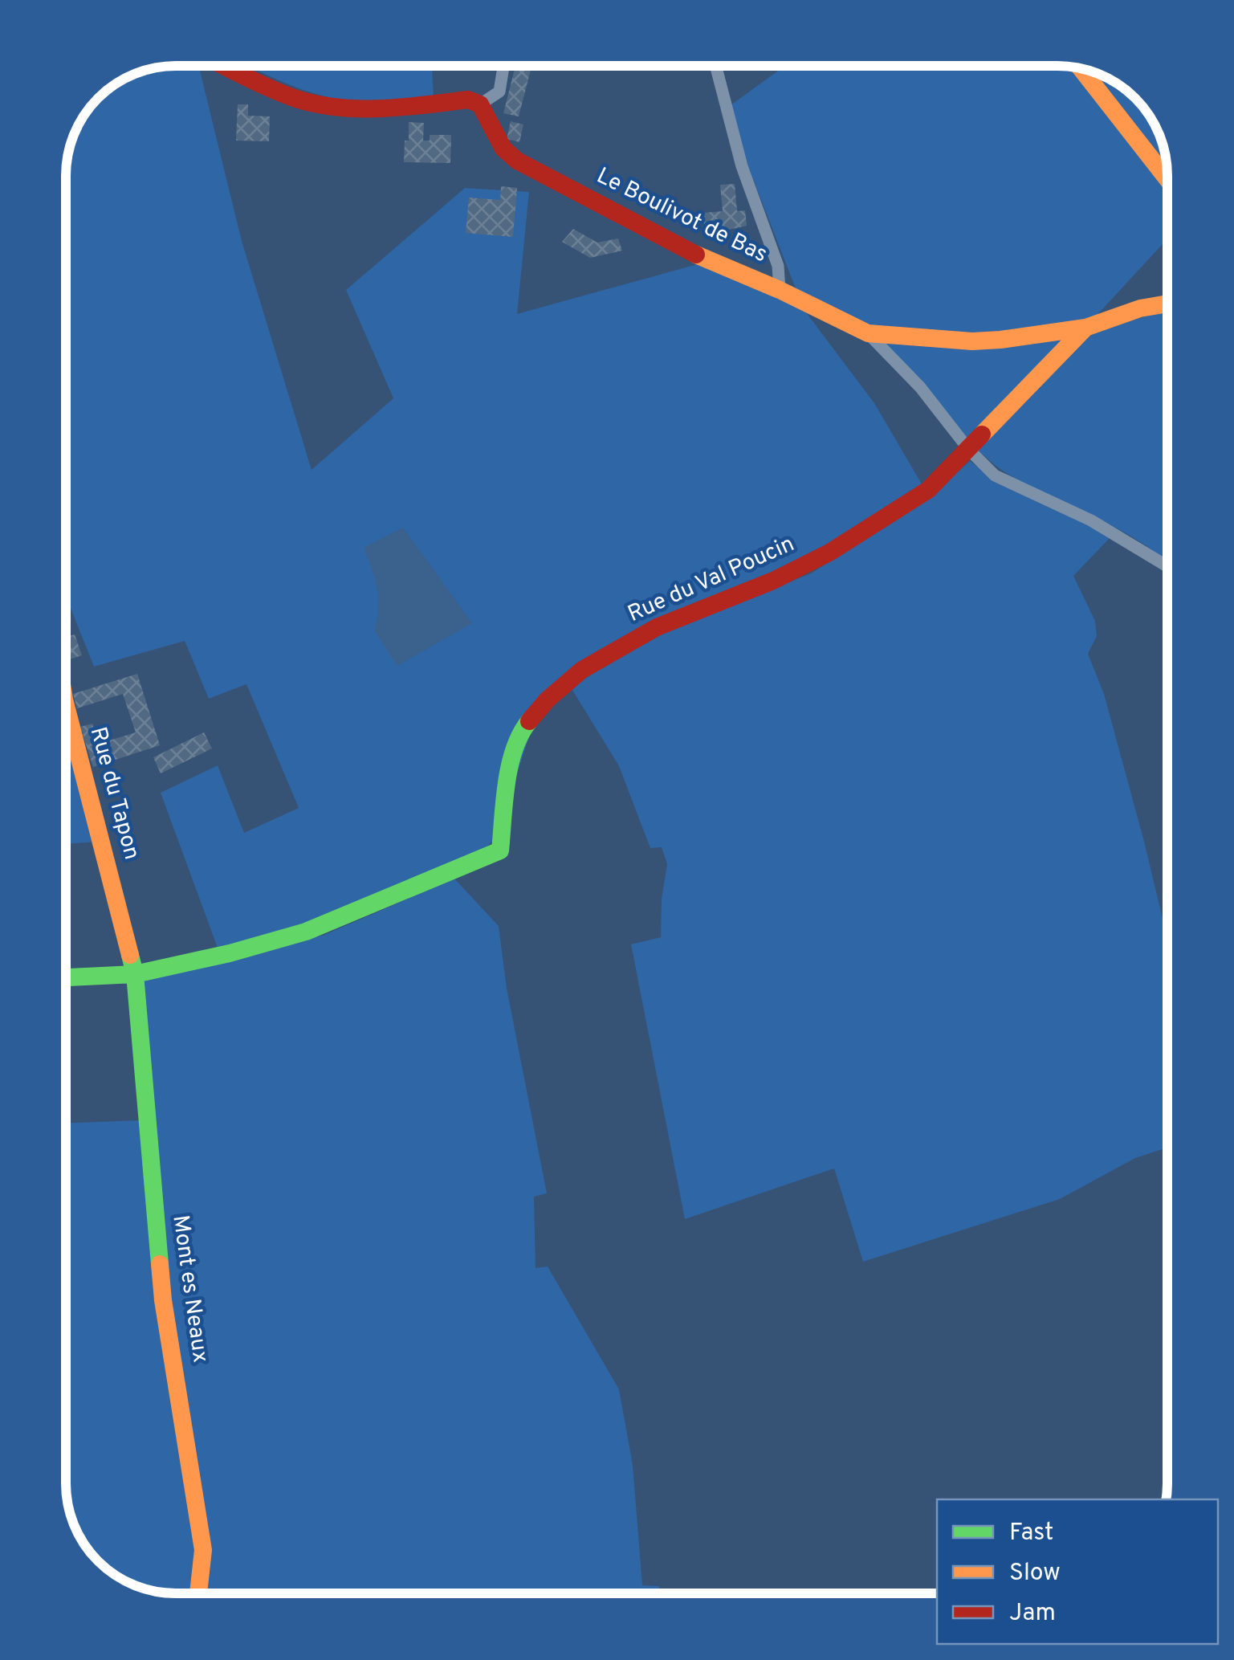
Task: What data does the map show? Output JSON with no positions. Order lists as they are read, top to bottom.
{
  "streets": {
    "street": [
      "Le Boulivot de Bas",
      "Rue du Val Poucin",
      "Rue du Tapon",
      "Mont es Neaux"
    ]
  },
  "crossings": [
    ["Le Boulivot de Bas", "Rue du Val Poucin"],
    ["Rue du Val Poucin", "Rue du Tapon"],
    ["Rue du Val Poucin", "Mont es Neaux"],
    ["Rue du Tapon", "Mont es Neaux"]
  ],
  "legend": ["Fast", "Slow", "Jam"]
}
